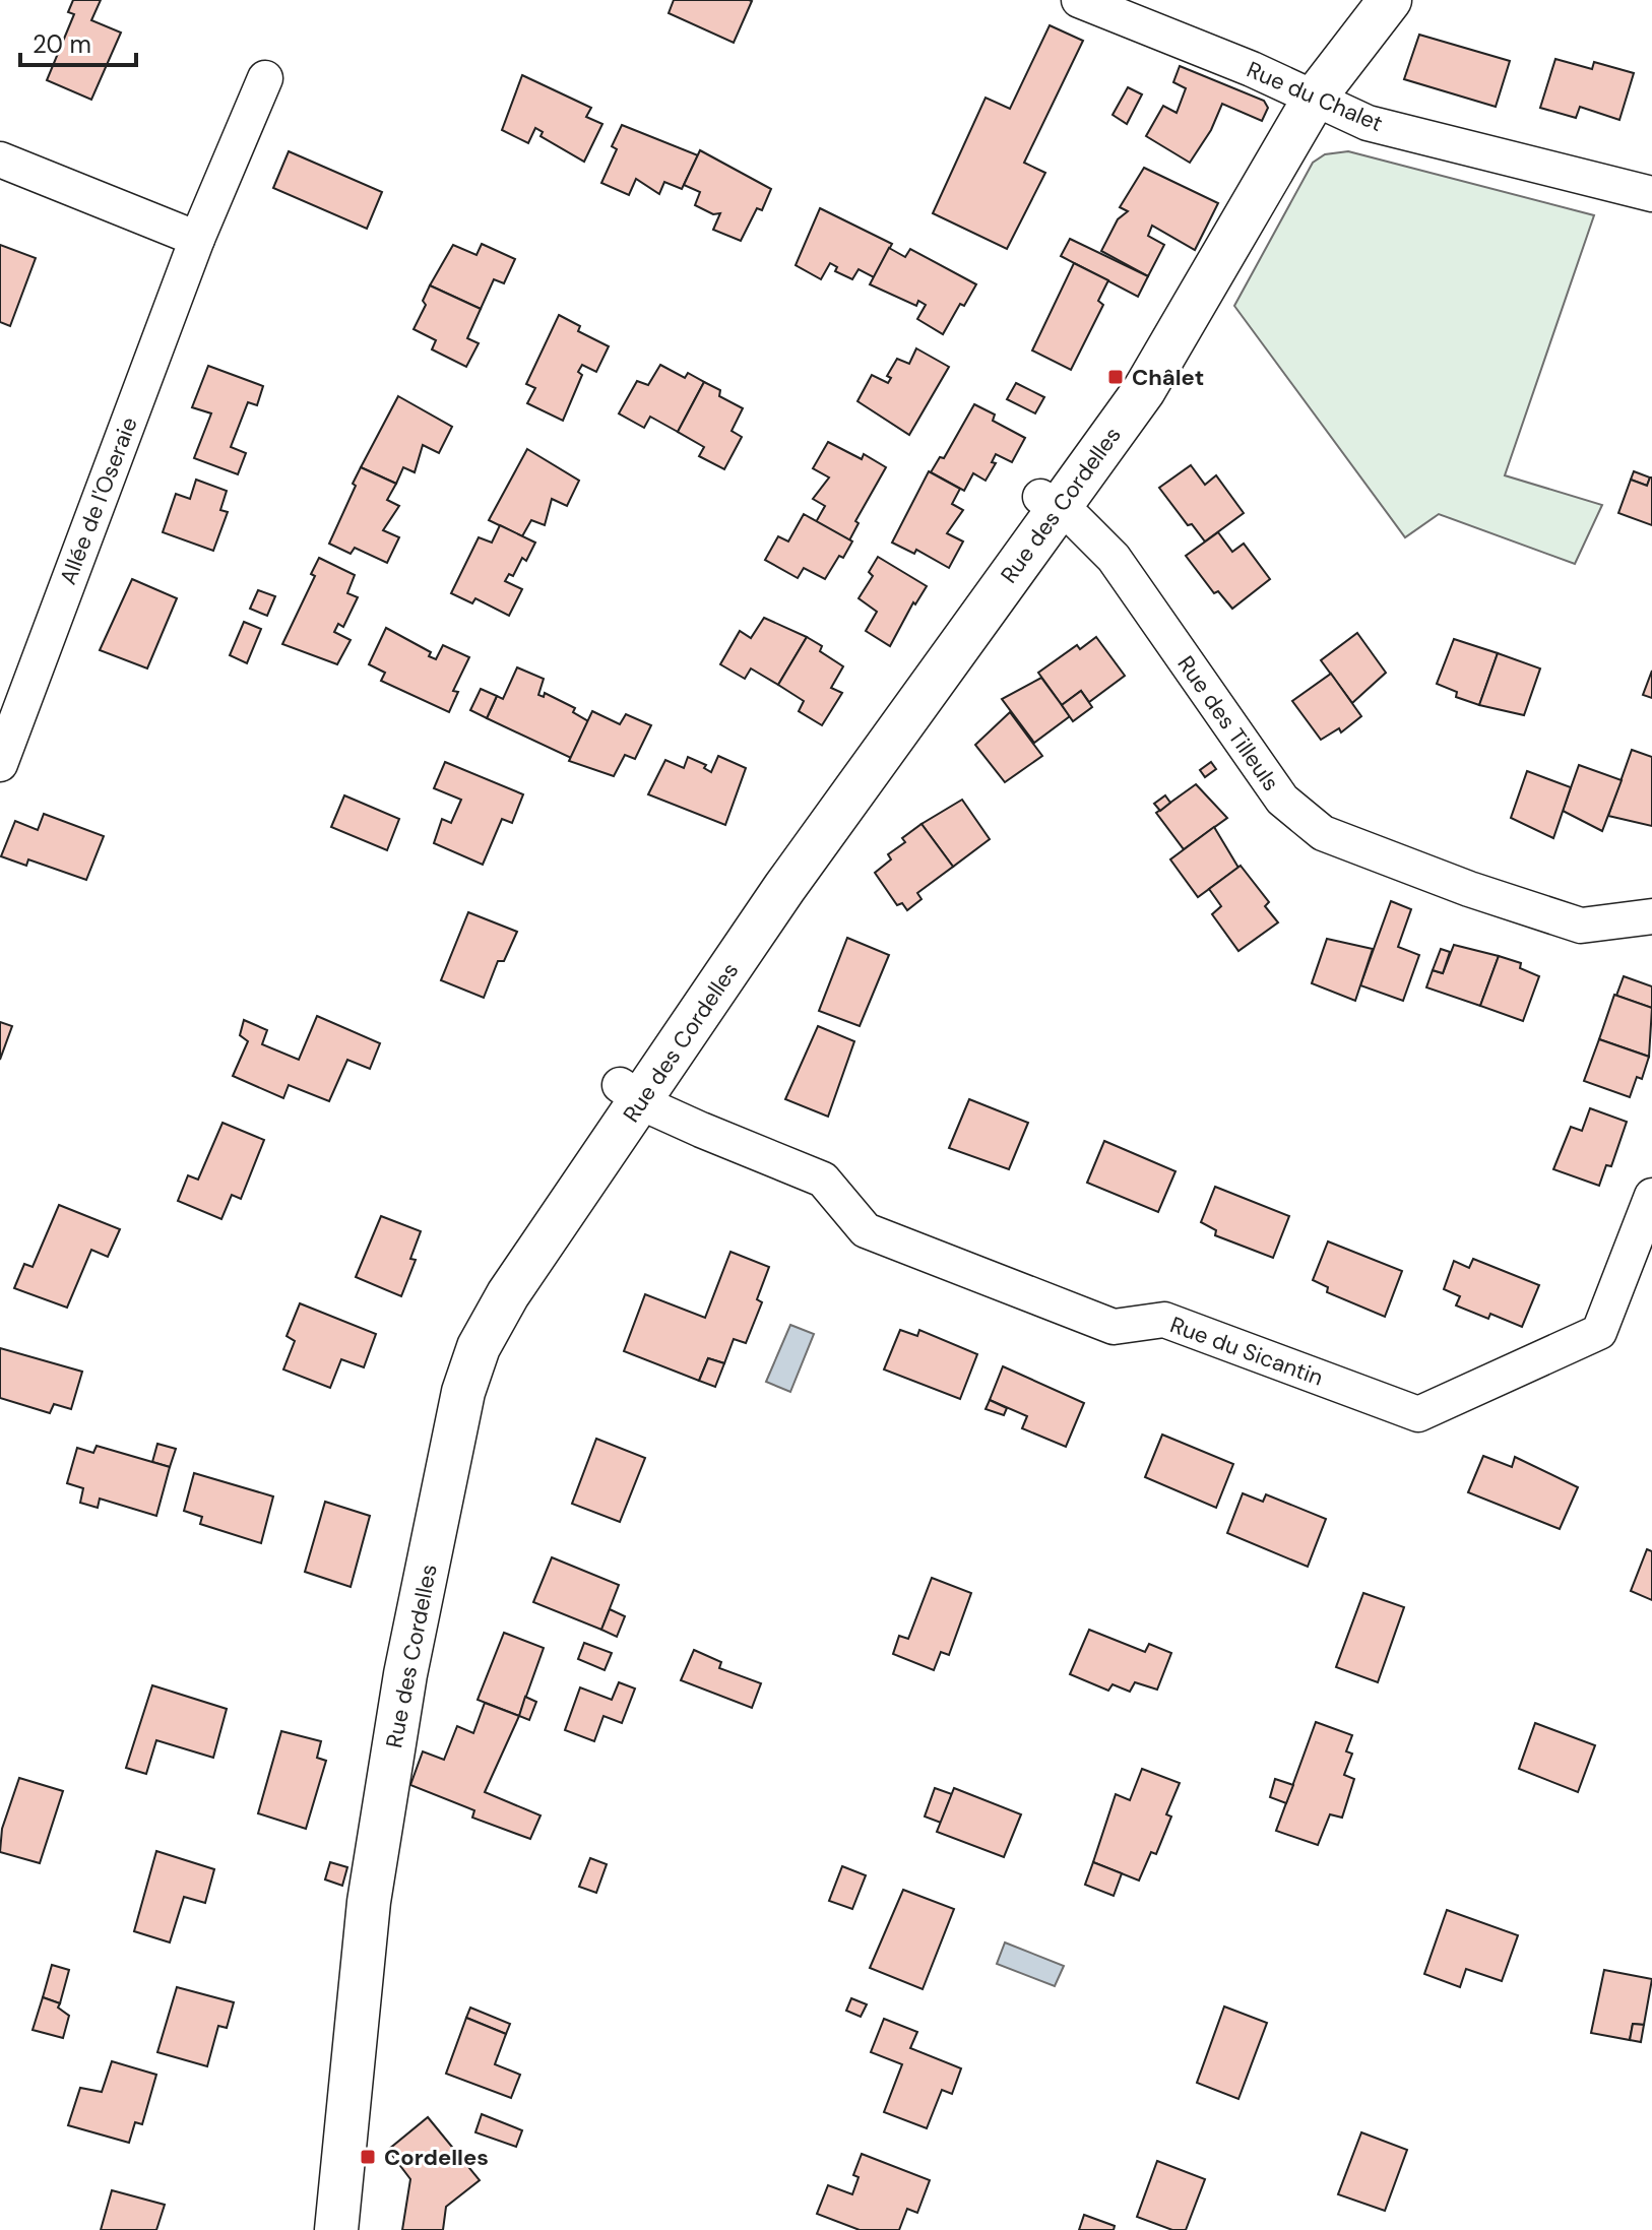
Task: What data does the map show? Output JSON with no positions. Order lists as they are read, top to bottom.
{
  "streets": {
    "street": [
      "Rue du Chalet",
      "Allée de l'Oseraie",
      "Rue des Cordelles",
      "Rue des Tilleuls",
      "Rue du Sicantin"
    ]
  },
  "crossings": [
    ["Rue du Chalet", "Rue des Cordelles"],
    ["Rue des Cordelles", "Rue des Tilleuls"],
    ["Rue des Cordelles", "Rue du Sicantin"]
  ],
  "places": {
    "transit": ["Châlet", "Cordelles"]
  },
  "scale_bar": "20 m"
}
